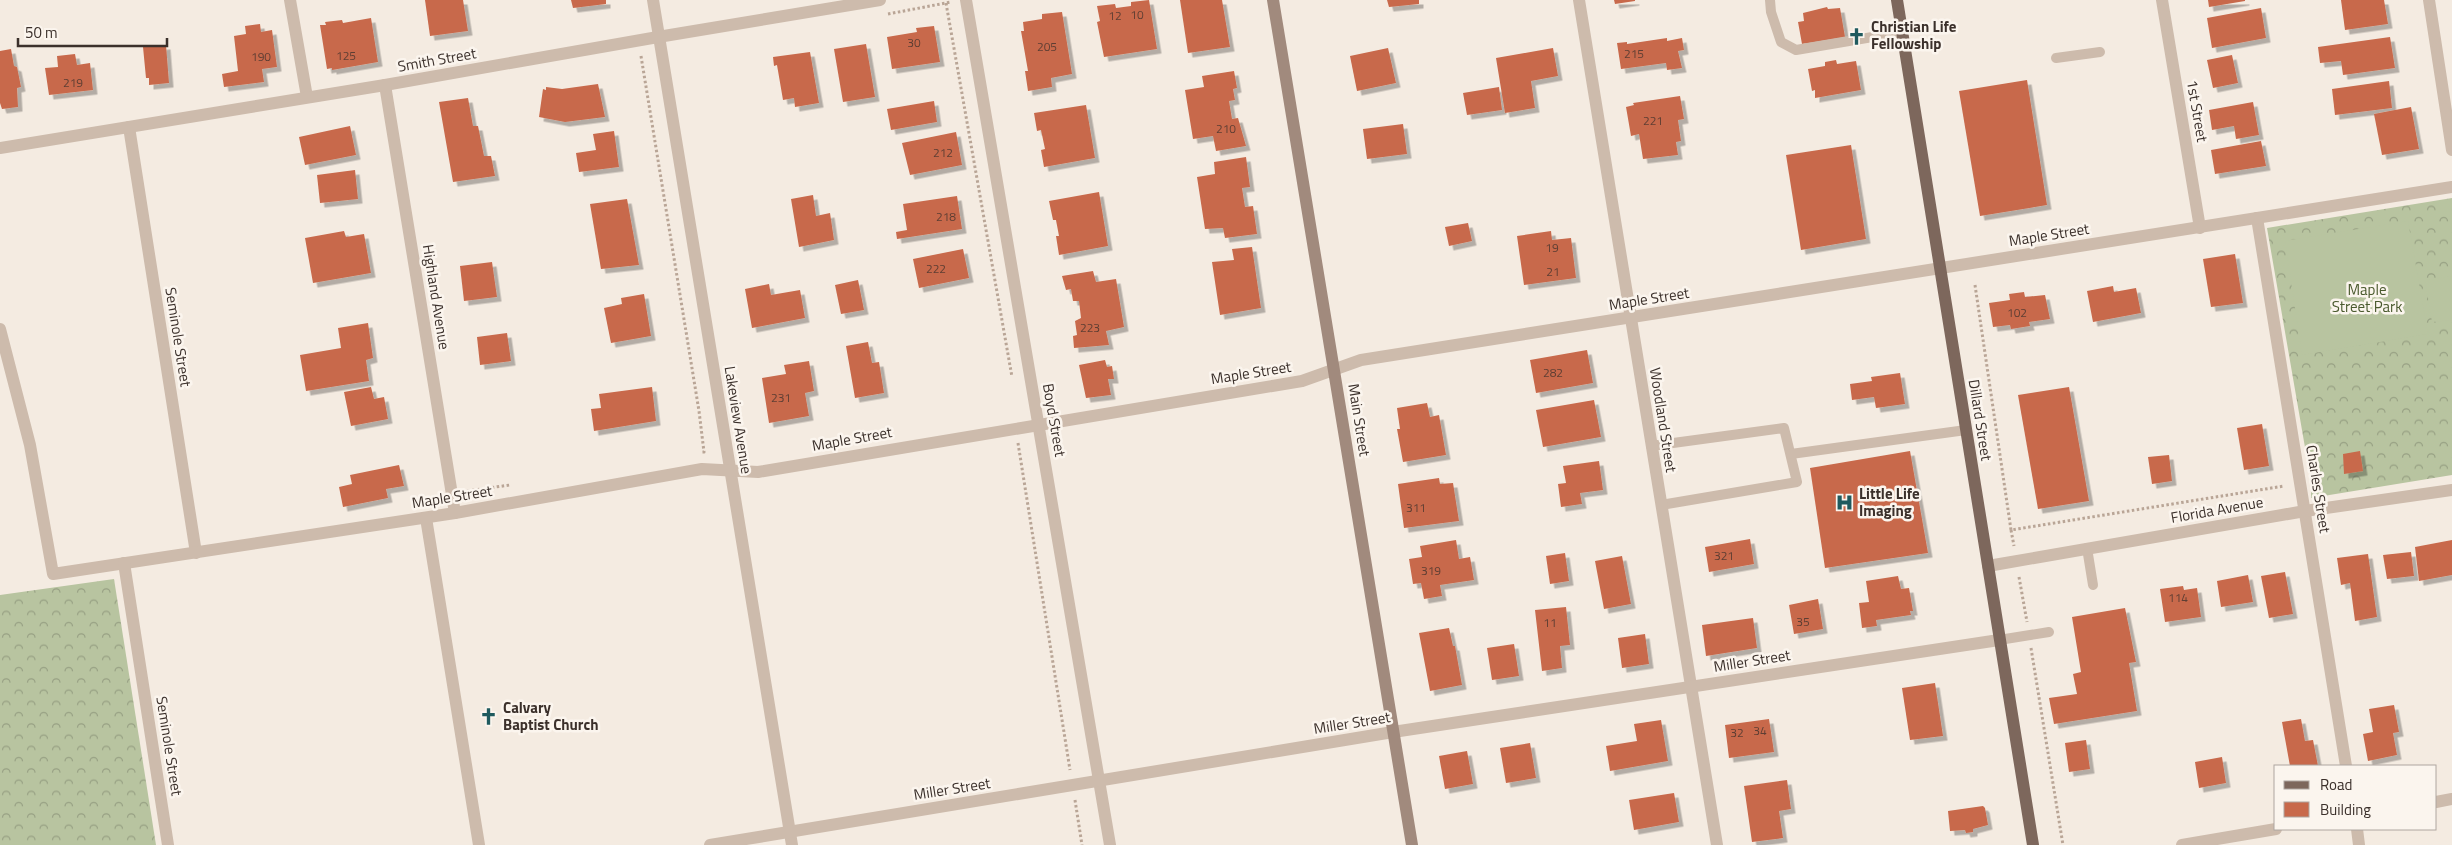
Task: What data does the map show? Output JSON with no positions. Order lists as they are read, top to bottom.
{
  "streets": {
    "main road": ["Main Street", "Dillard Street"],
    "street": [
      "Smith Street",
      "1st Street",
      "Maple Street",
      "Highland Avenue",
      "Seminole Street",
      "Lakeview Avenue",
      "Boyd Street",
      "Woodland Street",
      "Charles Street",
      "Florida Avenue",
      "Miller Street"
    ]
  },
  "crossings": [
    ["Smith Street", "Highland Avenue"],
    ["Smith Street", "Seminole Street"],
    ["Smith Street", "Lakeview Avenue"],
    ["1st Street", "Maple Street"],
    ["Maple Street", "Highland Avenue"],
    ["Maple Street", "Seminole Street"],
    ["Maple Street", "Lakeview Avenue"],
    ["Maple Street", "Boyd Street"],
    ["Maple Street", "Main Street"],
    ["Maple Street", "Woodland Street"],
    ["Maple Street", "Dillard Street"],
    ["Maple Street", "Charles Street"],
    ["Lakeview Avenue", "Miller Street"],
    ["Boyd Street", "Miller Street"],
    ["Main Street", "Miller Street"],
    ["Woodland Street", "Miller Street"],
    ["Dillard Street", "Florida Avenue"],
    ["Dillard Street", "Miller Street"],
    ["Charles Street", "Florida Avenue"]
  ],
  "parks": ["Maple Street Park"],
  "places": {
    "church": ["Christian Life Fellowship", "Calvary Baptist Church"],
    "hospital": ["Little Life Imaging"]
  },
  "house_numbers": [
    "10",
    "12",
    "30",
    "205",
    "215",
    "125",
    "190",
    "219",
    "221",
    "210",
    "212",
    "218",
    "19",
    "222",
    "21",
    "102",
    "223",
    "282",
    "231",
    "311",
    "321",
    "319",
    "114",
    "35",
    "11",
    "34",
    "32"
  ],
  "legend": ["Road", "Building"],
  "scale_bar": "50 m"
}
